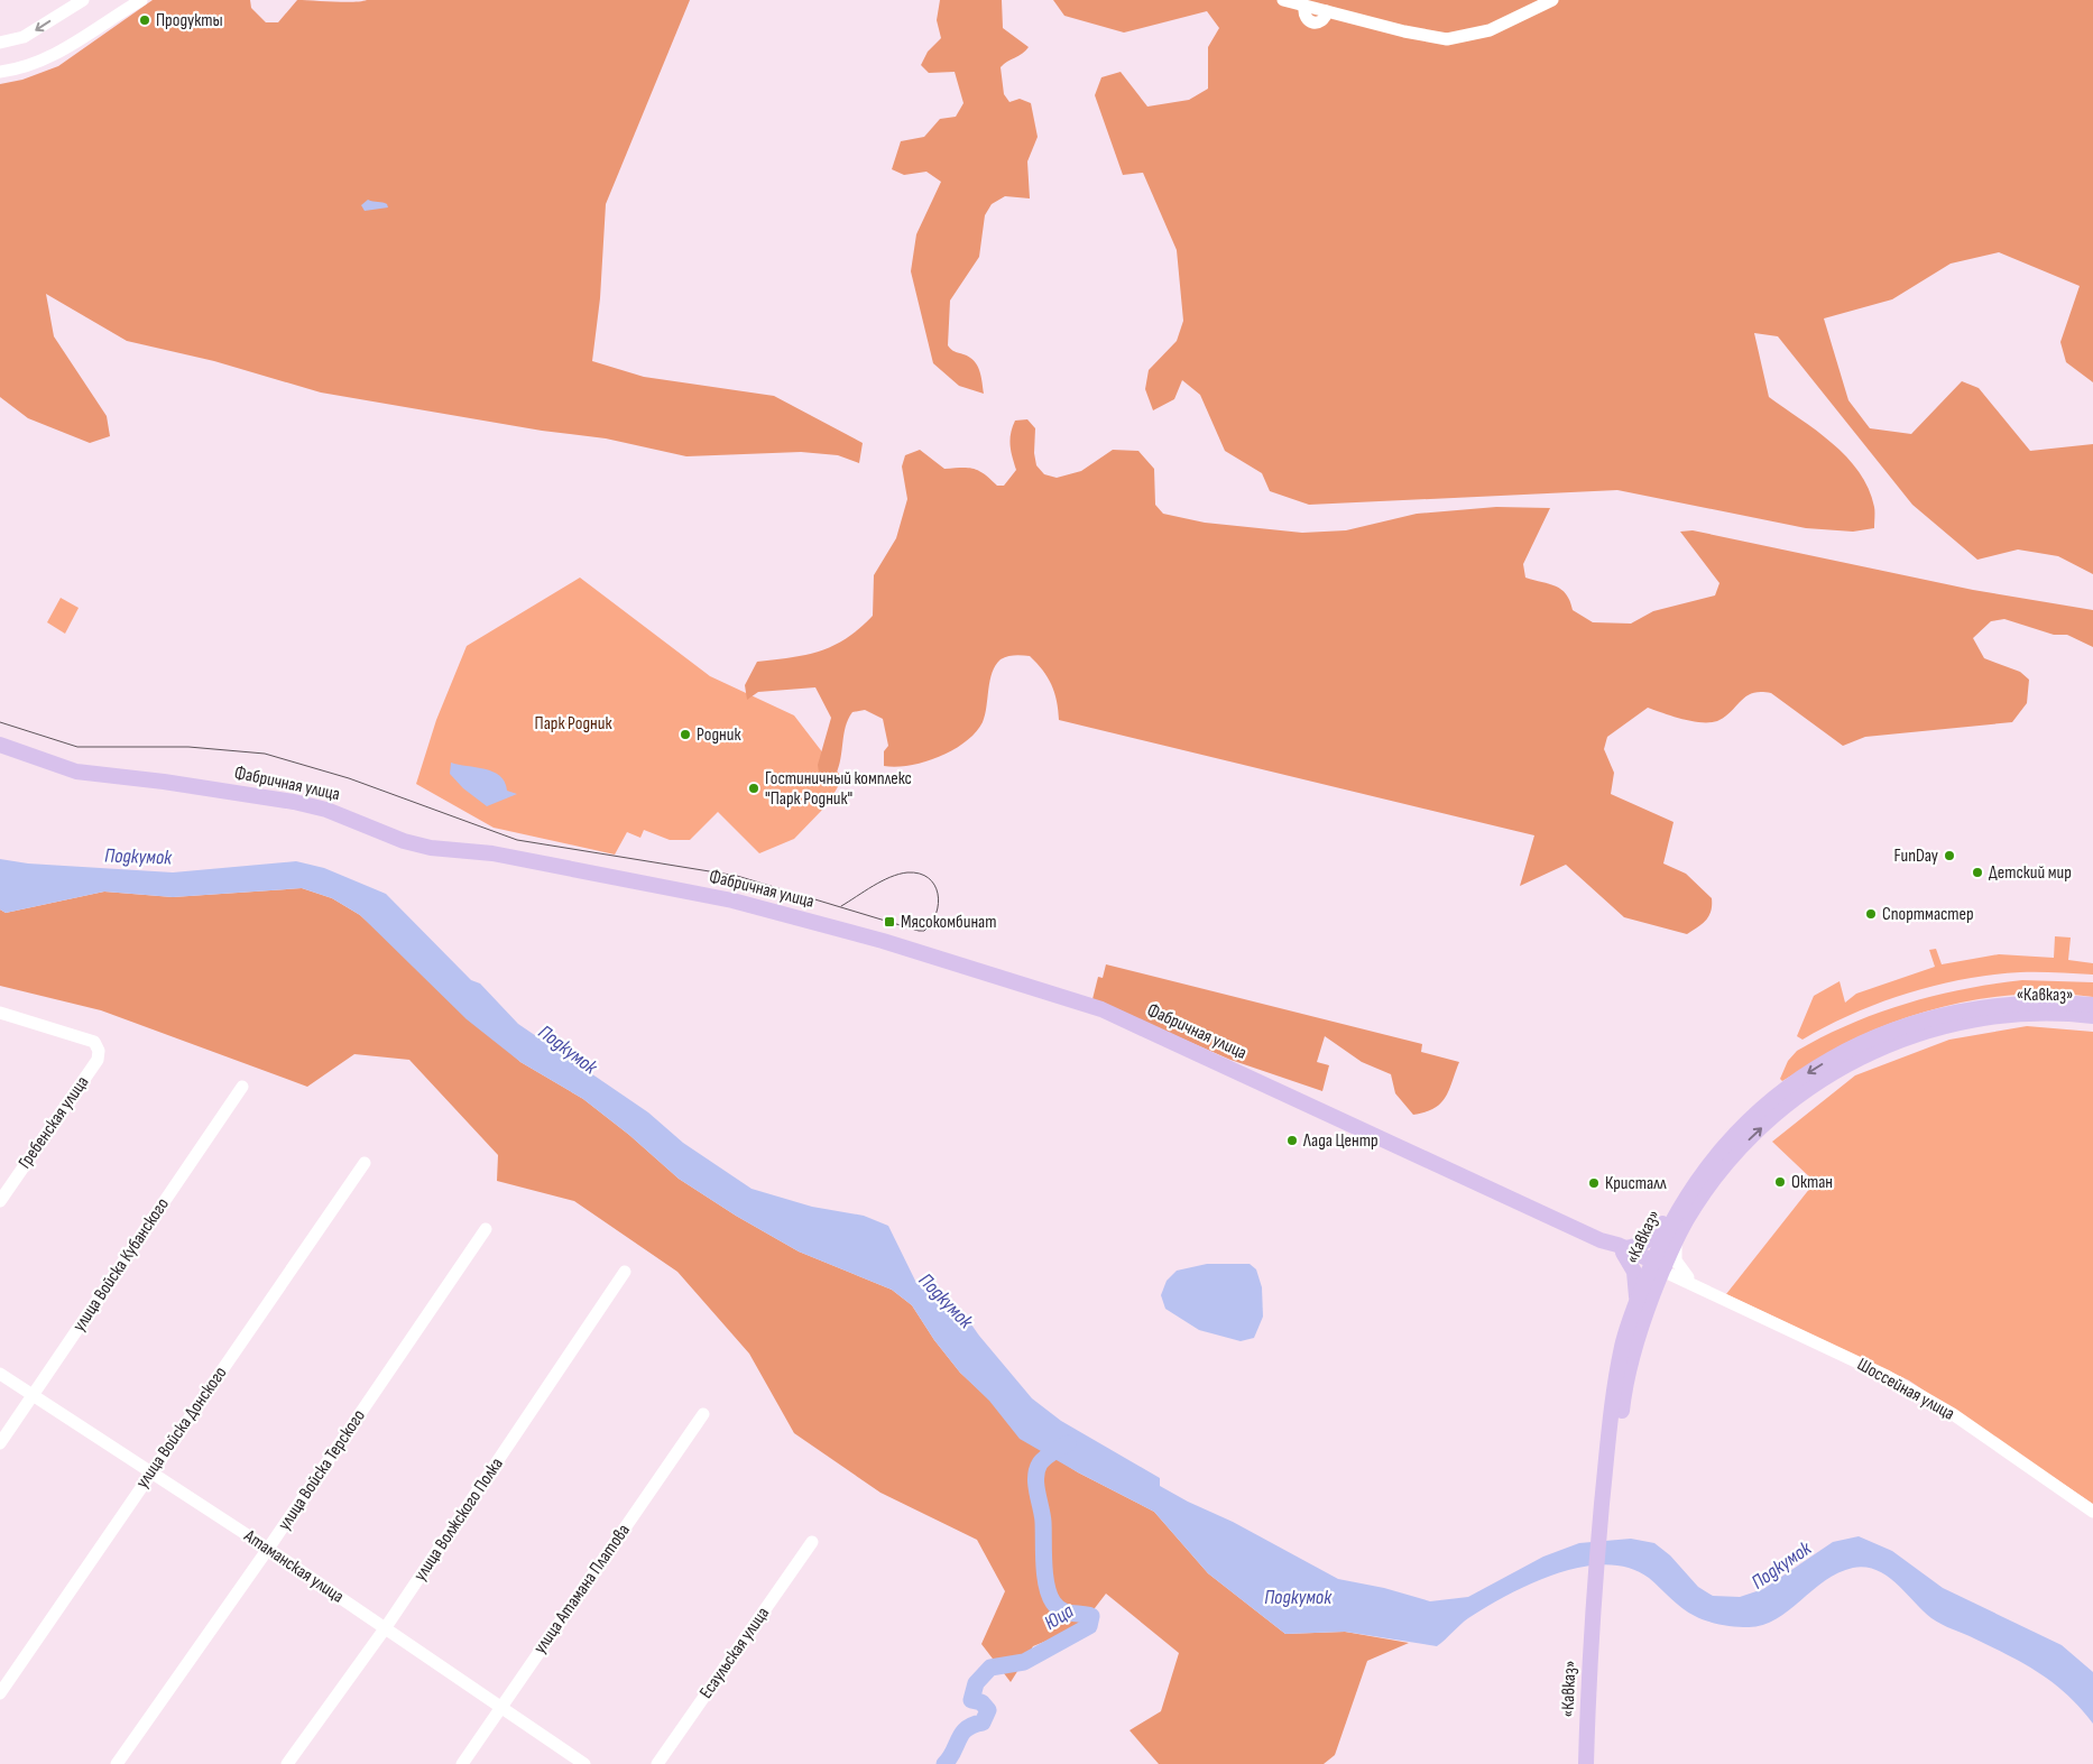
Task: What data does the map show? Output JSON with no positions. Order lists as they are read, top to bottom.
{
  "streets": {
    "main road": ["Фабричная улица", "«Кавказ»"],
    "street": [
      "Гребенская улица",
      "улица Войска Кубанского",
      "Шоссейная улица",
      "улица Войска Донского",
      "улица Войска Терского",
      "улица Волжского Полка",
      "Атаманская улица",
      "улица Атамана Платова",
      "Есаульская улица"
    ]
  },
  "crossings": [
    ["Фабричная улица", "«Кавказ»"],
    ["Фабричная улица", "Шоссейная улица"],
    ["«Кавказ»", "Шоссейная улица"],
    ["улица Войска Кубанского", "Атаманская улица"],
    ["улица Войска Донского", "Атаманская улица"],
    ["улица Войска Терского", "Атаманская улица"],
    ["улица Волжского Полка", "Атаманская улица"],
    ["Атаманская улица", "улица Атамана Платова"]
  ],
  "water": ["Подкумок", "Юца"],
  "parks": ["Парк Родник"],
  "places": {
    "other": [
      "Продукты",
      "Родник",
      "Гостиничный комплекс \"Парк Родник\"",
      "FunDay",
      "Детский мир",
      "Спортмастер",
      "Лада Центр",
      "Октан",
      "Кристалл"
    ],
    "transit": ["Мясокомбинат"]
  }
}
